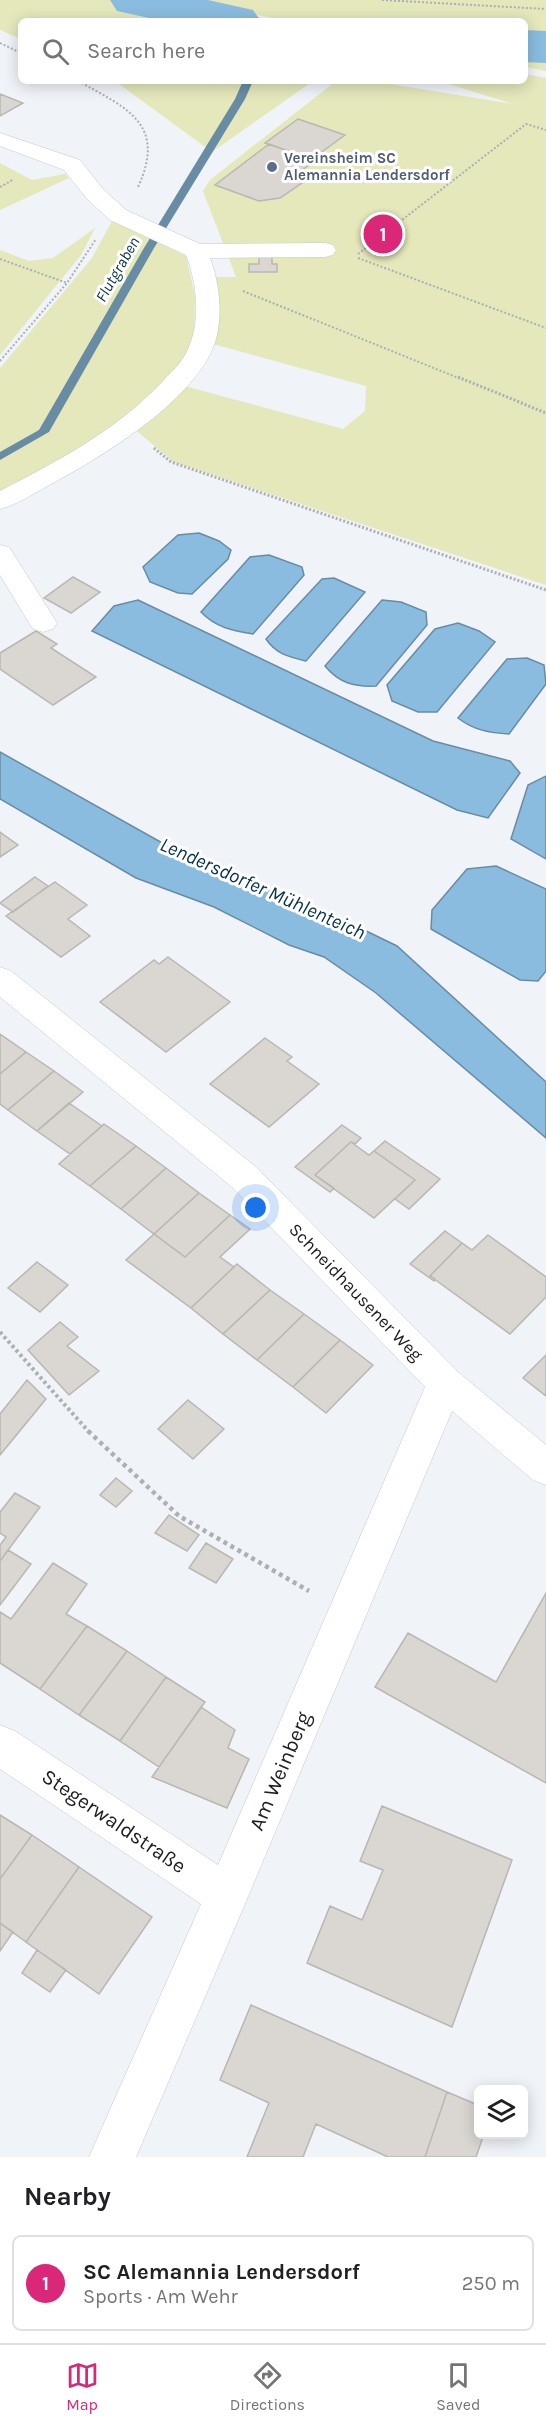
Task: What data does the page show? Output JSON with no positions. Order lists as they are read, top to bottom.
{
  "streets": {
    "street": ["Schneidhausener Weg", "Am Weinberg", "Stegerwaldstraße"]
  },
  "crossings": [
    ["Schneidhausener Weg", "Am Weinberg"],
    ["Am Weinberg", "Stegerwaldstraße"]
  ],
  "water": ["Flutgraben", "Lendersdorfer Mühlenteich"],
  "places": ["Vereinsheim SC Alemannia Lendersdorf"],
  "page": {
    "search": "Search here",
    "pins": "1",
    "heading": "Nearby",
    "list": [
      {
        "mark": "1",
        "name": "SC Alemannia Lendersdorf",
        "note": "Sports · Am Wehr",
        "value": "250 m"
      }
    ],
    "nav": ["Map", "Directions", "Saved"]
  }
}
